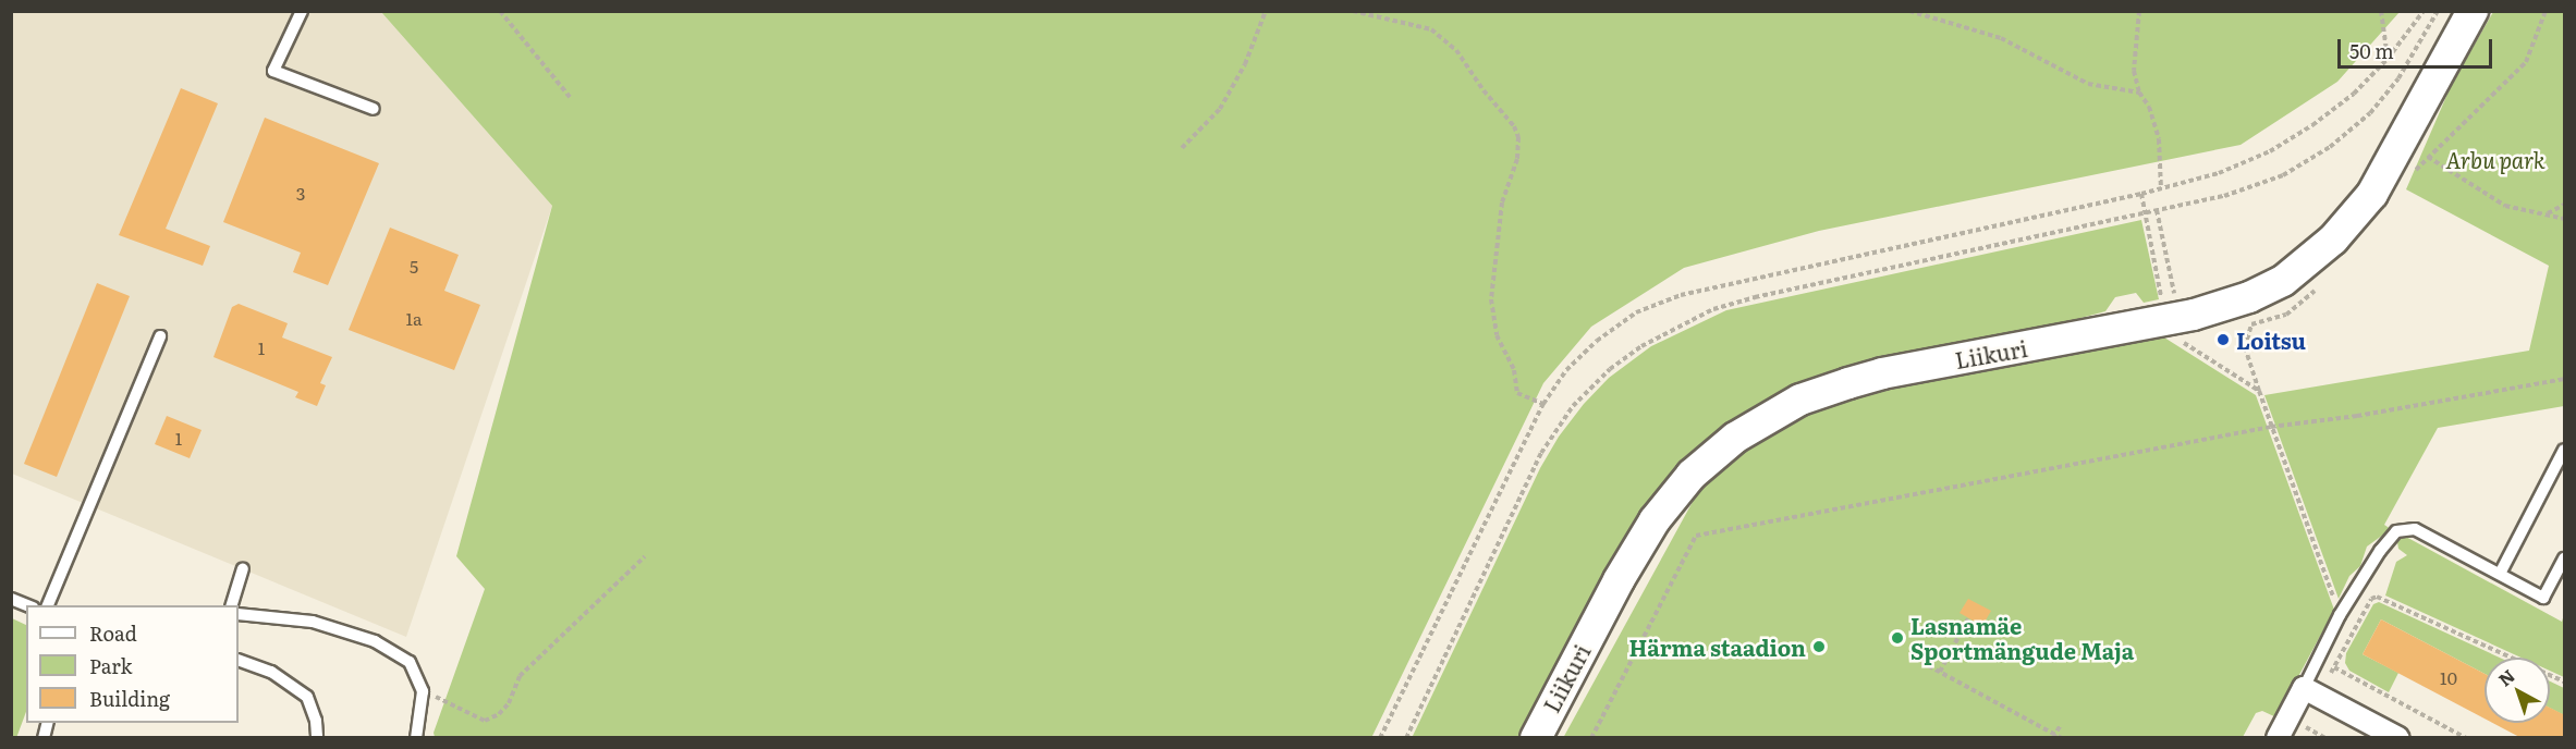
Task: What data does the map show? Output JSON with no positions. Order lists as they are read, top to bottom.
{
  "streets": {
    "street": ["Liikuri"]
  },
  "parks": ["Arbu park"],
  "places": ["Loitsu", "Lasnamäe Sportmängude Maja", "Härma staadion"],
  "house_numbers": [
    "3",
    "5",
    "1a",
    "1",
    "1",
    "10"
  ],
  "legend": ["Road", "Park", "Building"],
  "scale_bar": "50 m",
  "north": "top left"
}
